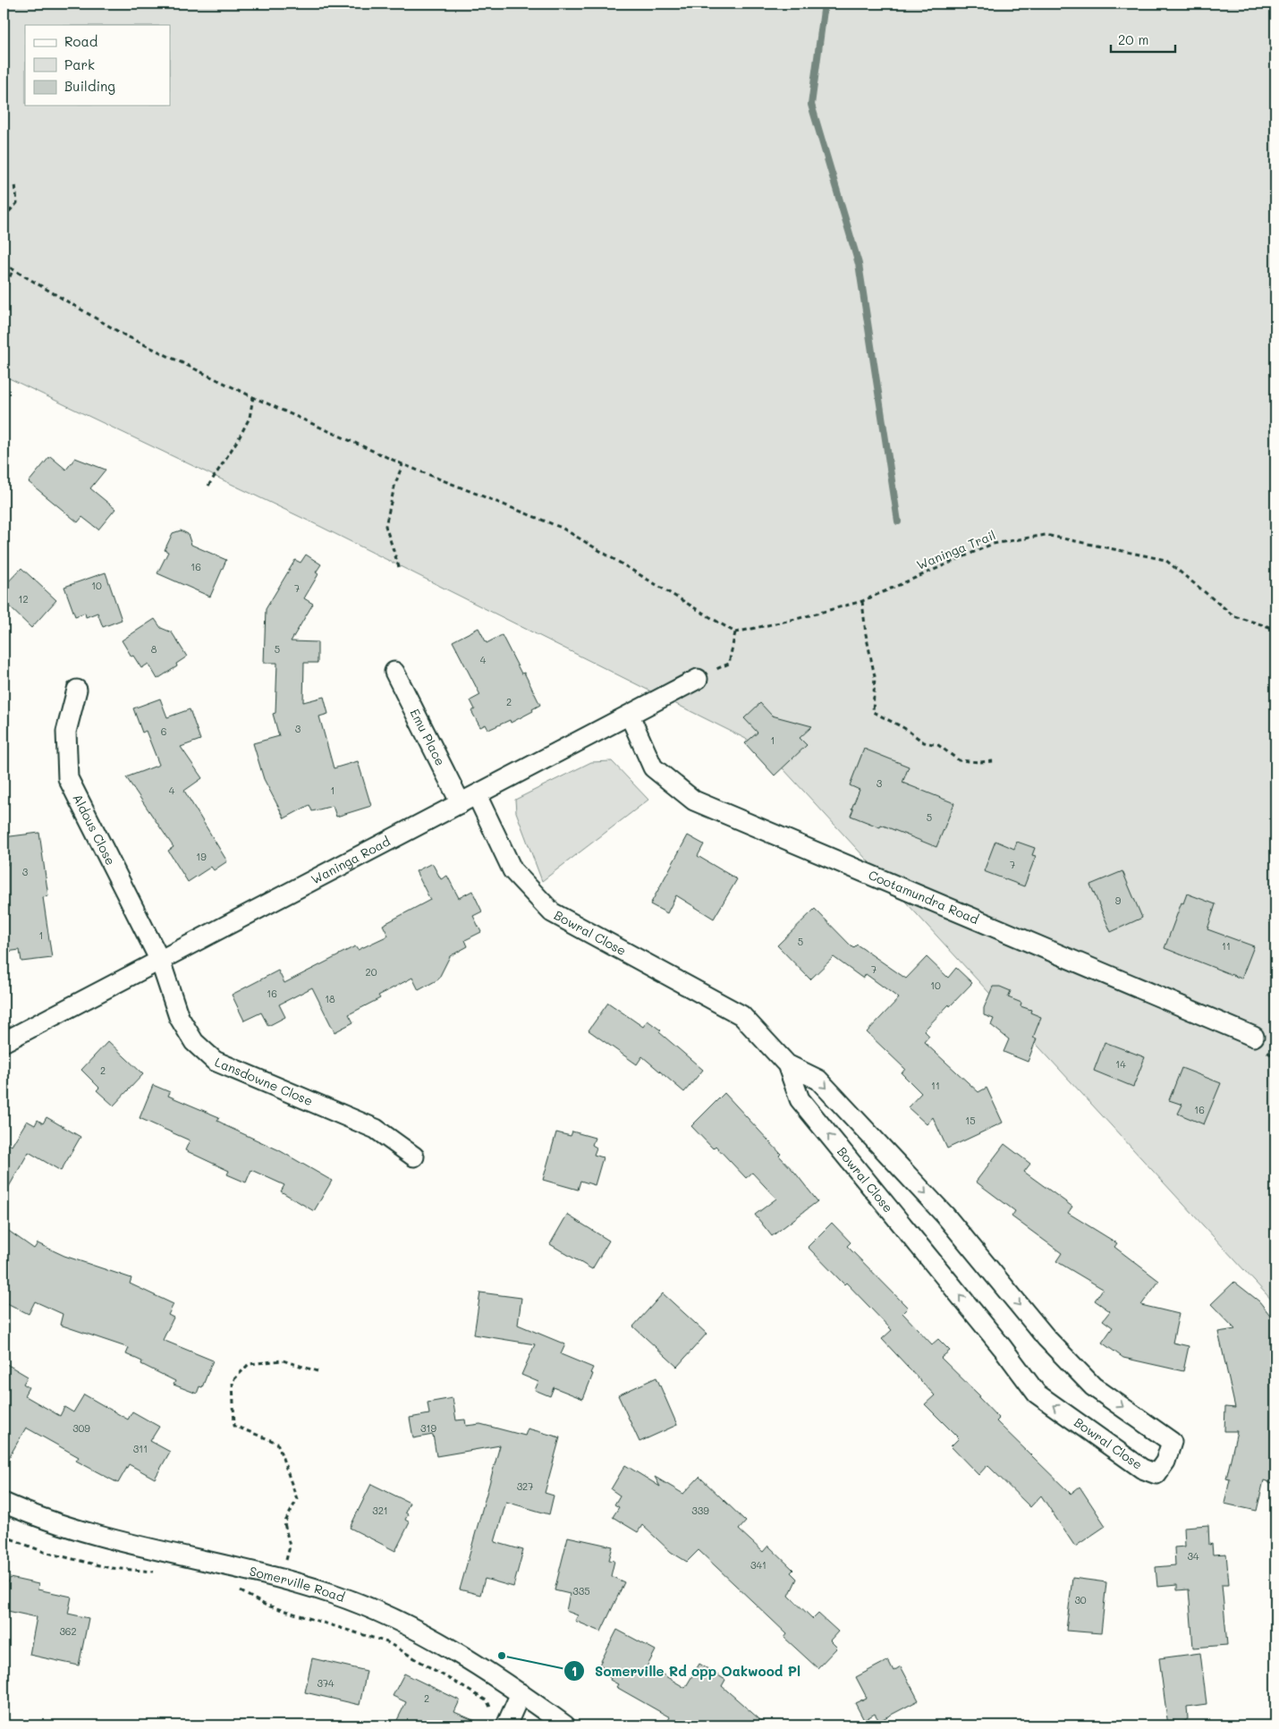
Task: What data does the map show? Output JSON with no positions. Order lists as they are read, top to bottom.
{
  "streets": {
    "street": [
      "Emu Place",
      "Aldous Close",
      "Waninga Road",
      "Cootamundra Road",
      "Bowral Close",
      "Lansdowne Close",
      "Somerville Road"
    ],
    "path": ["Waninga Trail"]
  },
  "crossings": [
    ["Emu Place", "Waninga Road"],
    ["Emu Place", "Bowral Close"],
    ["Aldous Close", "Waninga Road"],
    ["Aldous Close", "Lansdowne Close"],
    ["Waninga Road", "Cootamundra Road"],
    ["Waninga Road", "Bowral Close"],
    ["Waninga Road", "Lansdowne Close"]
  ],
  "places": ["Somerville Rd opp Oakwood Pl"],
  "house_numbers": [
    "16",
    "10",
    "7",
    "12",
    "8",
    "5",
    "4",
    "2",
    "3",
    "6",
    "1",
    "3",
    "4",
    "1",
    "5",
    "19",
    "7",
    "3",
    "9",
    "1",
    "5",
    "11",
    "7",
    "20",
    "10",
    "16",
    "18",
    "14",
    "2",
    "11",
    "16",
    "15",
    "309",
    "319",
    "311",
    "327",
    "321",
    "339",
    "34",
    "341",
    "335",
    "30",
    "362",
    "374",
    "2"
  ],
  "legend": ["Road", "Park", "Building"],
  "scale_bar": "20 m"
}
